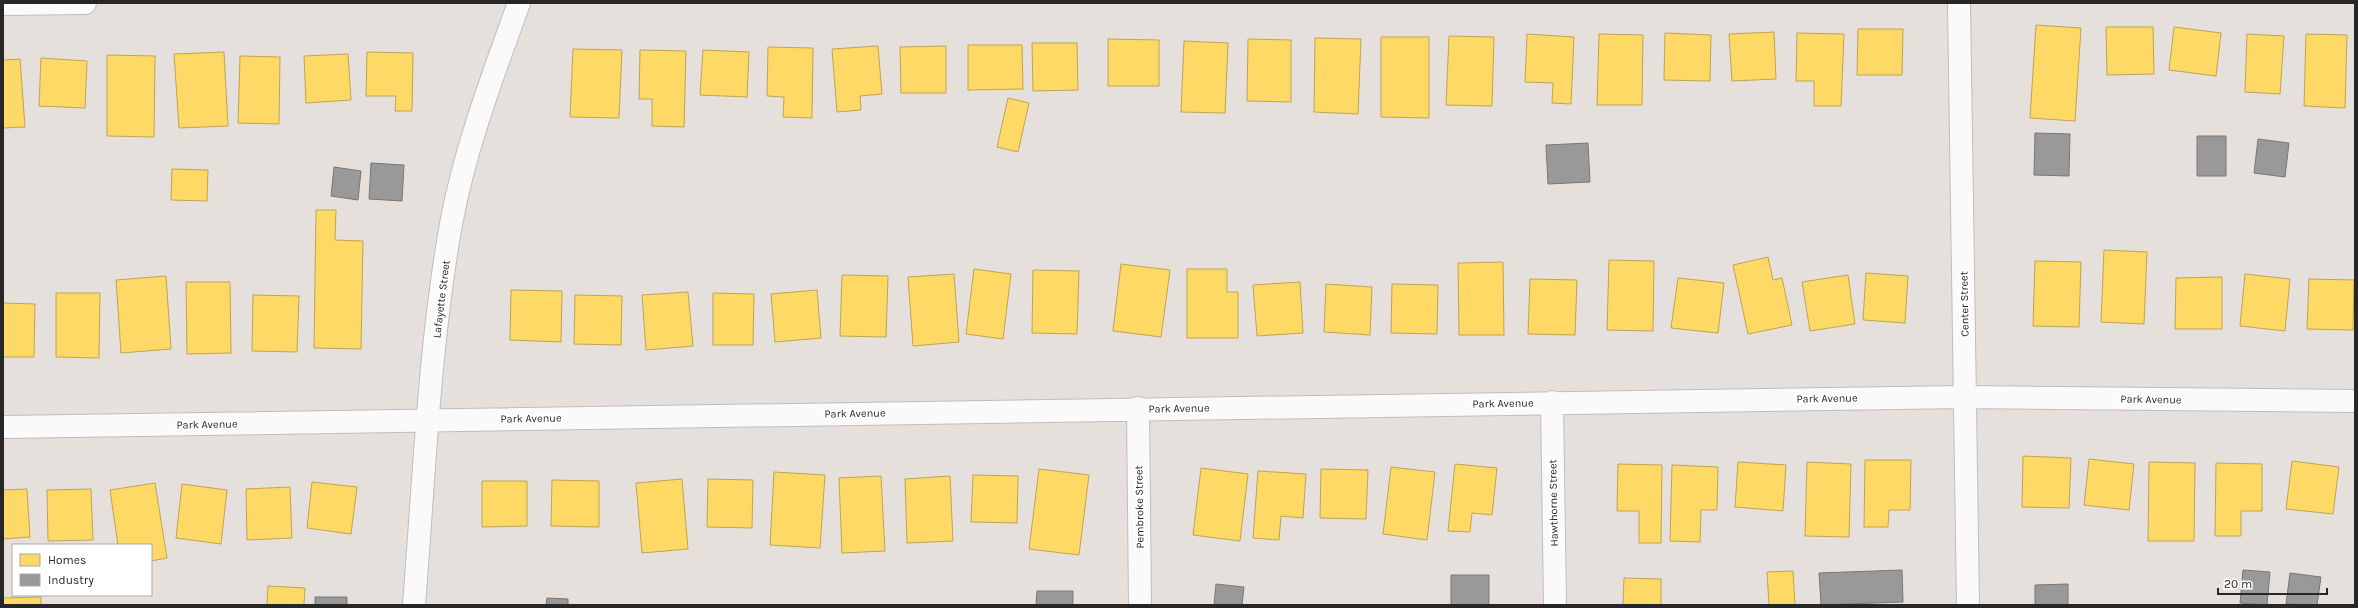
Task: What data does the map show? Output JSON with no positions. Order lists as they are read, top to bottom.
{
  "streets": {
    "street": [
      "Lafayette Street",
      "Center Street",
      "Park Avenue",
      "Hawthorne Street",
      "Pembroke Street"
    ]
  },
  "crossings": [
    ["Lafayette Street", "Park Avenue"],
    ["Center Street", "Park Avenue"],
    ["Park Avenue", "Hawthorne Street"],
    ["Park Avenue", "Pembroke Street"]
  ],
  "legend": ["Homes", "Industry"],
  "scale_bar": "20 m"
}
